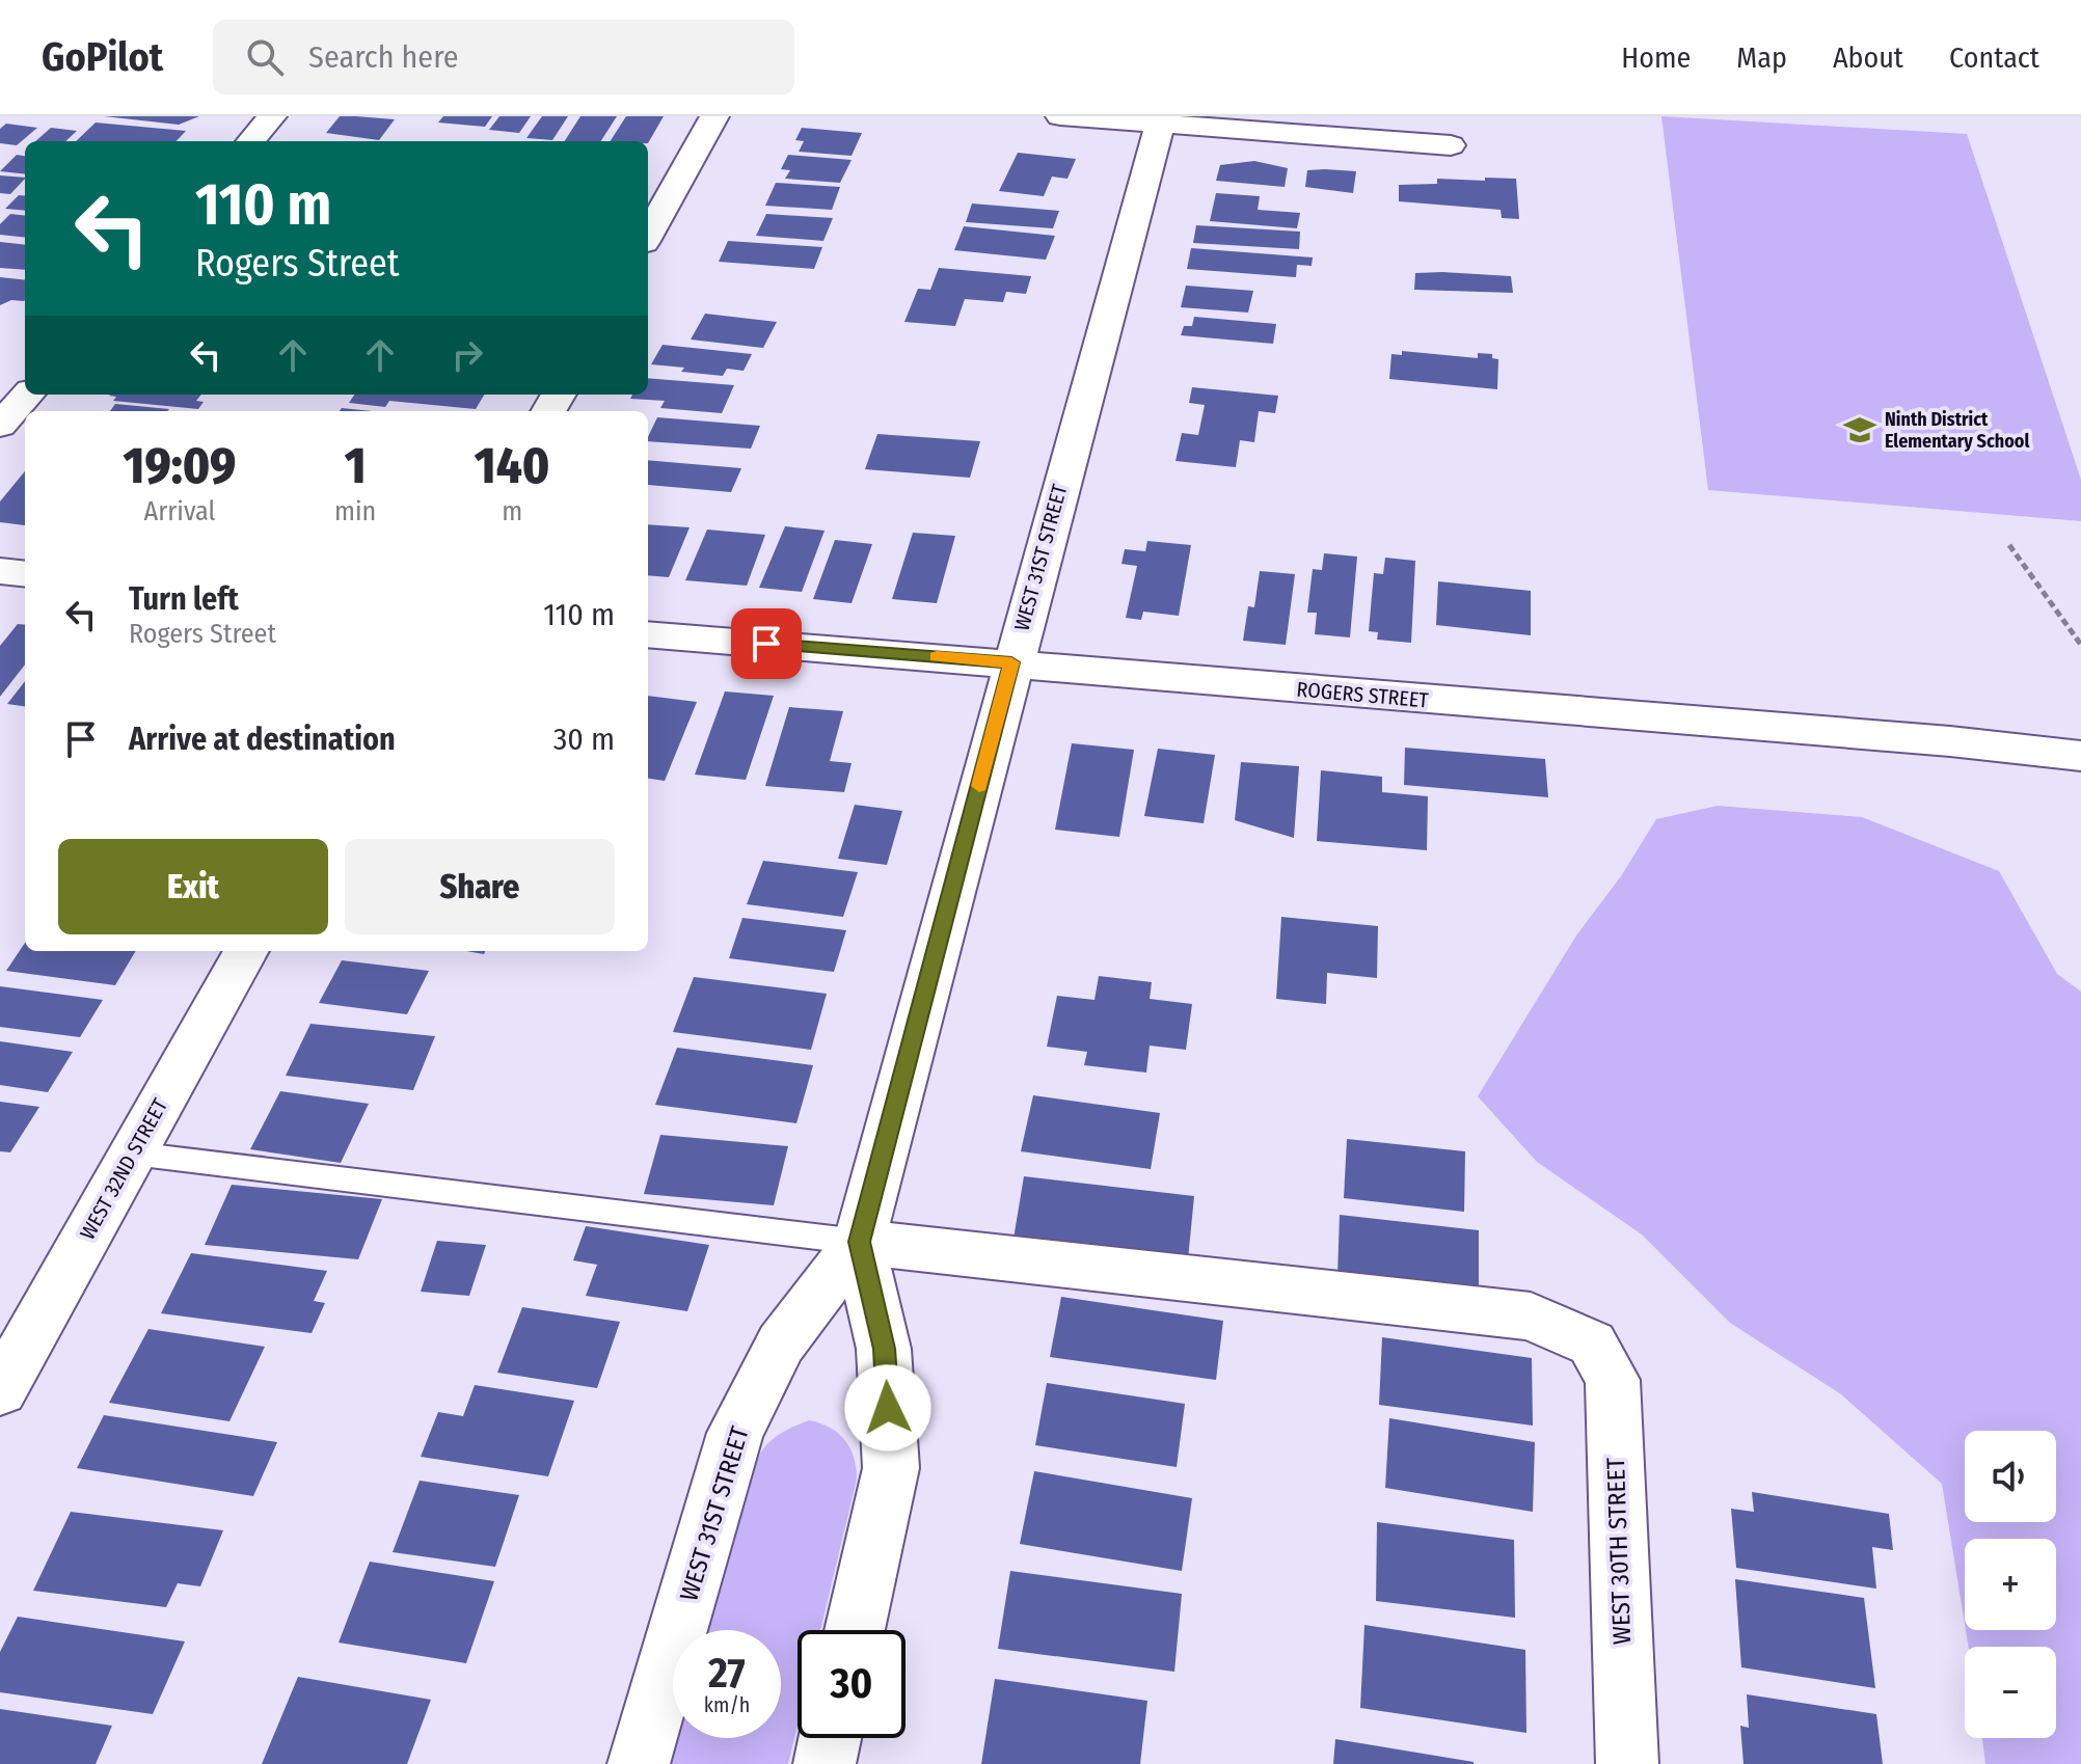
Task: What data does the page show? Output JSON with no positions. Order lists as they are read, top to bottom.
{
  "streets": {
    "street": [
      "WEST 31ST STREET",
      "ROGERS STREET",
      "WEST 32ND STREET",
      "WEST 30TH STREET"
    ]
  },
  "crossings": [
    ["WEST 31ST STREET", "ROGERS STREET"],
    ["WEST 31ST STREET", "WEST 30TH STREET"]
  ],
  "places": {
    "school or university": ["Ninth District Elementary School"]
  },
  "page": {
    "header": "GoPilot",
    "search": "Search here",
    "nav": [
      "Home",
      "Map",
      "About",
      "Contact"
    ],
    "turn": ["110 m", "Rogers Street"],
    "eta": [
      "19:09",
      "Arrival",
      "1",
      "min",
      "140",
      "m"
    ],
    "list": [
      {
        "name": "Turn left",
        "note": "Rogers Street",
        "value": "110 m"
      },
      {
        "name": "Arrive at destination",
        "value": "30 m"
      }
    ],
    "buttons": ["Exit", "Share"],
    "map_buttons": ["+", "−"],
    "speed": "27 km/h",
    "limit": "30"
  }
}
